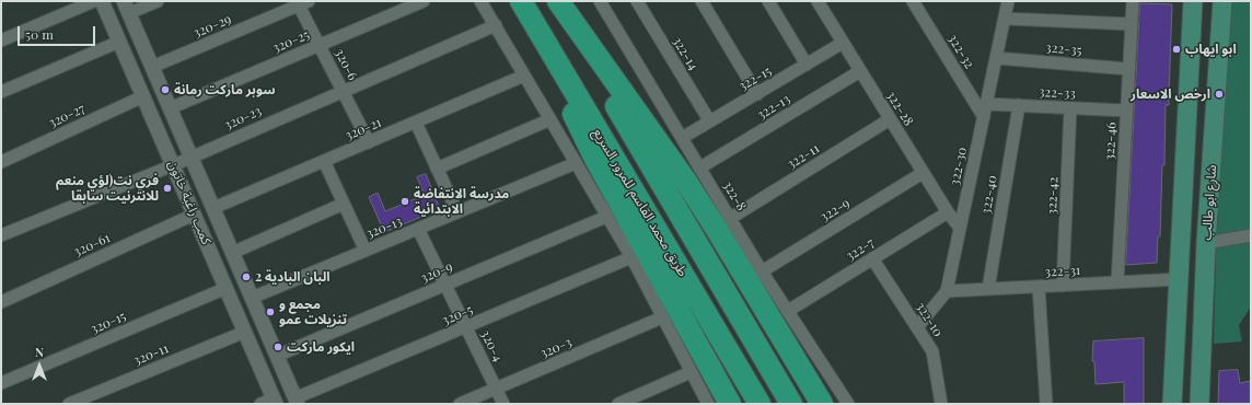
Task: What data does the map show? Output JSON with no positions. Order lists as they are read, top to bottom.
{
  "streets": {
    "highway": ["طريق محمد القاسم للمرور السريع"],
    "main road": ["شارع ابو طالب"],
    "street": [
      "320-29",
      "320-25",
      "322-35",
      "322-32",
      "322-14",
      "320-6",
      "322-15",
      "322-33",
      "322-13",
      "322-28",
      "320-27",
      "320-23",
      "320-21",
      "322-46",
      "322-11",
      "322-30",
      "322-40",
      "322-8",
      "322-42",
      "كمب راغبة خاتون",
      "322-9",
      "320-13",
      "320-61",
      "322-7",
      "322-31",
      "320-9",
      "320-5",
      "322-10",
      "320-15",
      "320-4",
      "320-3",
      "320-11"
    ]
  },
  "crossings": [
    ["320-29", "320-6"],
    ["320-29", "كمب راغبة خاتون"],
    ["320-25", "320-6"],
    ["320-25", "كمب راغبة خاتون"],
    ["322-35", "322-46"],
    ["322-35", "322-30"],
    ["322-32", "322-30"],
    ["322-14", "322-15"],
    ["320-6", "320-23"],
    ["320-6", "320-21"],
    ["322-15", "322-28"],
    ["322-15", "322-8"],
    ["322-33", "322-46"],
    ["322-33", "322-30"],
    ["322-33", "322-40"],
    ["322-33", "322-42"],
    ["322-13", "322-28"],
    ["322-13", "322-8"],
    ["322-28", "322-11"],
    ["322-28", "322-30"],
    ["322-28", "322-9"],
    ["322-28", "322-7"],
    ["320-27", "كمب راغبة خاتون"],
    ["320-23", "كمب راغبة خاتون"],
    ["320-21", "كمب راغبة خاتون"],
    ["322-46", "322-31"],
    ["322-11", "322-8"],
    ["322-30", "322-31"],
    ["322-30", "322-10"],
    ["322-40", "322-31"],
    ["322-8", "322-9"],
    ["322-8", "322-7"],
    ["322-42", "322-31"],
    ["كمب راغبة خاتون", "320-13"],
    ["كمب راغبة خاتون", "320-61"],
    ["كمب راغبة خاتون", "320-9"],
    ["كمب راغبة خاتون", "320-5"],
    ["كمب راغبة خاتون", "320-15"],
    ["كمب راغبة خاتون", "320-11"],
    ["شارع ابو طالب", "322-31"],
    ["320-13", "320-4"],
    ["322-7", "322-10"],
    ["320-9", "320-4"],
    ["320-5", "320-4"],
    ["320-4", "320-3"]
  ],
  "places": [
    "ابو ايهاب",
    "سوبر ماركت رمانة",
    "ارخص الاسعار",
    "فري نت(لؤي منعم للانترنيت سابقا",
    "مدرسة الانتفاضة الابتدائية",
    "البان البادية 2",
    "مجمع و تنزيلات عمو",
    "ايكور ماركت"
  ],
  "scale_bar": "50 m",
  "north": "top"
}
